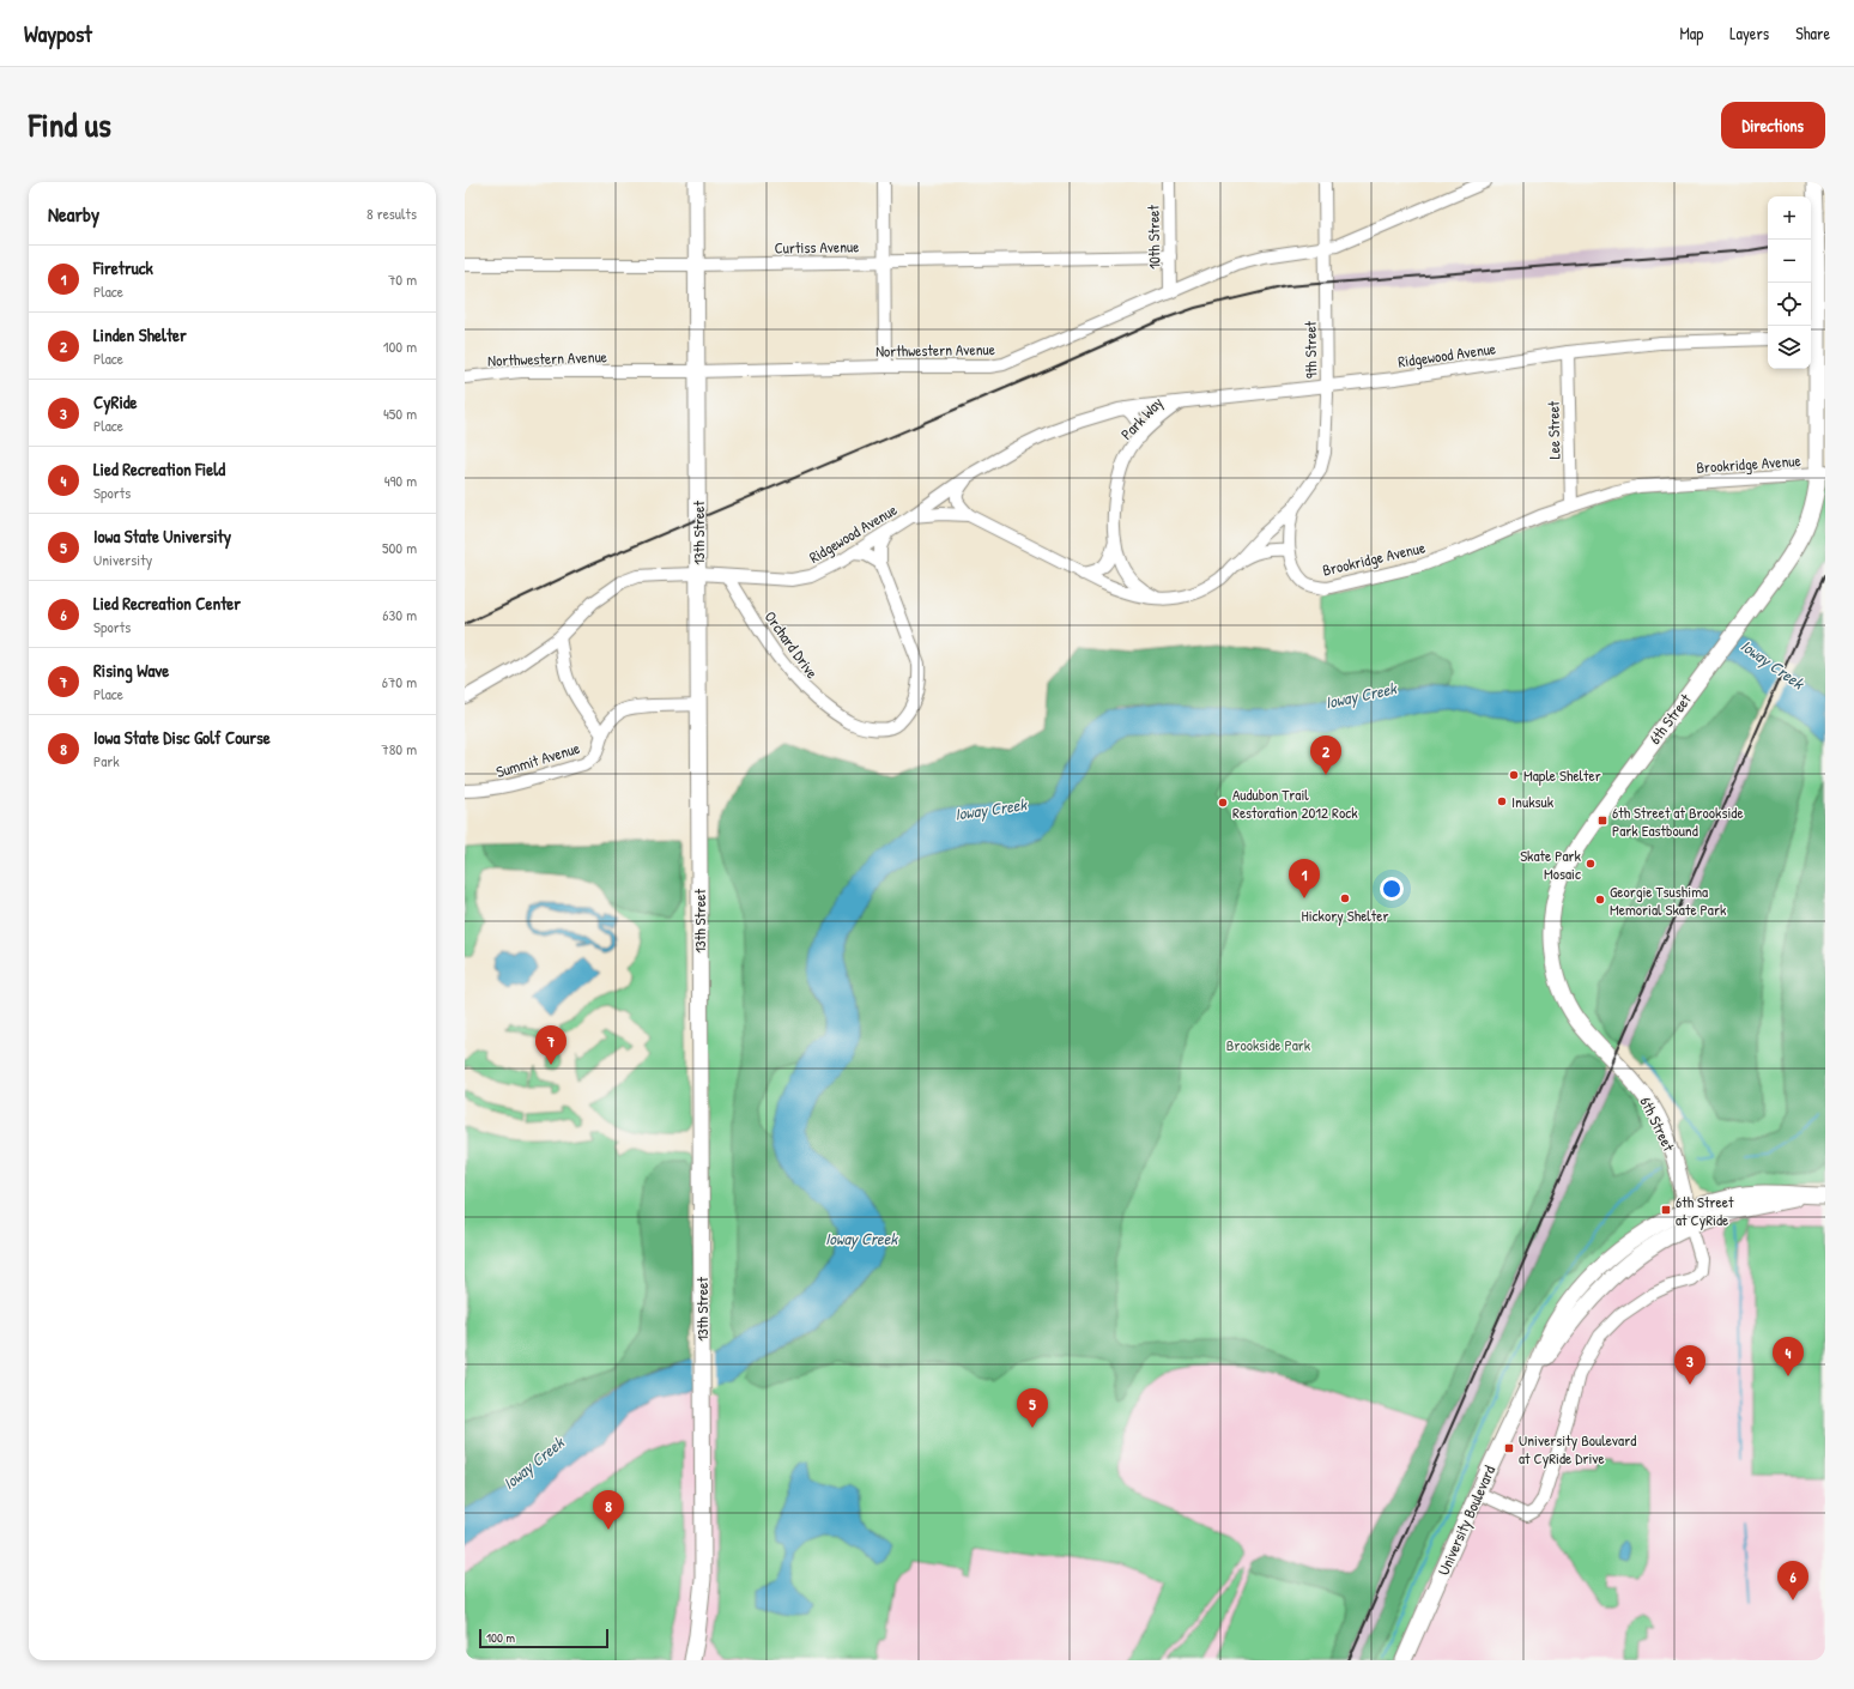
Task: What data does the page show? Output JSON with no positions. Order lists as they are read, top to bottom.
{
  "streets": {
    "main road": ["13th Street", "6th Street", "University Boulevard"],
    "street": [
      "10th Street",
      "Curtiss Avenue",
      "Northwestern Avenue",
      "9th Street",
      "Ridgewood Avenue",
      "Park Way",
      "Lee Street",
      "Brookridge Avenue",
      "Orchard Drive",
      "Summit Avenue"
    ]
  },
  "crossings": [
    ["10th Street", "Curtiss Avenue"],
    ["10th Street", "Northwestern Avenue"],
    ["Curtiss Avenue", "13th Street"],
    ["Northwestern Avenue", "9th Street"],
    ["Northwestern Avenue", "13th Street"],
    ["9th Street", "Ridgewood Avenue"],
    ["9th Street", "Brookridge Avenue"],
    ["Ridgewood Avenue", "Park Way"],
    ["Ridgewood Avenue", "Lee Street"],
    ["Ridgewood Avenue", "13th Street"],
    ["Ridgewood Avenue", "Orchard Drive"],
    ["Lee Street", "Brookridge Avenue"],
    ["Brookridge Avenue", "6th Street"],
    ["13th Street", "Summit Avenue"],
    ["6th Street", "University Boulevard"]
  ],
  "water": ["Ioway Creek"],
  "parks": ["Brookside Park"],
  "places": {
    "other": [
      "Maple Shelter",
      "Inuksuk",
      "Audubon Trail Restoration 2012 Rock",
      "Skate Park Mosaic",
      "Hickory Shelter",
      "Georgie Tsushima Memorial Skate Park"
    ],
    "transit": ["6th Street at Brookside Park Eastbound", "6th Street at CyRide", "University Boulevard at CyRide Drive"]
  },
  "scale_bar": "100 m",
  "page": {
    "header": "Waypost",
    "nav": ["Map", "Layers", "Share"],
    "title": "Find us",
    "buttons": "Directions",
    "heading": ["Nearby", "8 results"],
    "map_buttons": ["+", "−"],
    "list": [
      {
        "mark": "1",
        "name": "Firetruck",
        "note": "Place",
        "value": "70 m"
      },
      {
        "mark": "2",
        "name": "Linden Shelter",
        "note": "Place",
        "value": "100 m"
      },
      {
        "mark": "3",
        "name": "CyRide",
        "note": "Place",
        "value": "450 m"
      },
      {
        "mark": "4",
        "name": "Lied Recreation Field",
        "note": "Sports",
        "value": "490 m"
      },
      {
        "mark": "5",
        "name": "Iowa State University",
        "note": "University",
        "value": "500 m"
      },
      {
        "mark": "6",
        "name": "Lied Recreation Center",
        "note": "Sports",
        "value": "630 m"
      },
      {
        "mark": "7",
        "name": "Rising Wave",
        "note": "Place",
        "value": "670 m"
      },
      {
        "mark": "8",
        "name": "Iowa State Disc Golf Course",
        "note": "Park",
        "value": "780 m"
      }
    ],
    "pins": [
      "2",
      "1",
      "7",
      "4",
      "3",
      "5",
      "8",
      "6"
    ],
    "scale": "100 m"
  }
}
